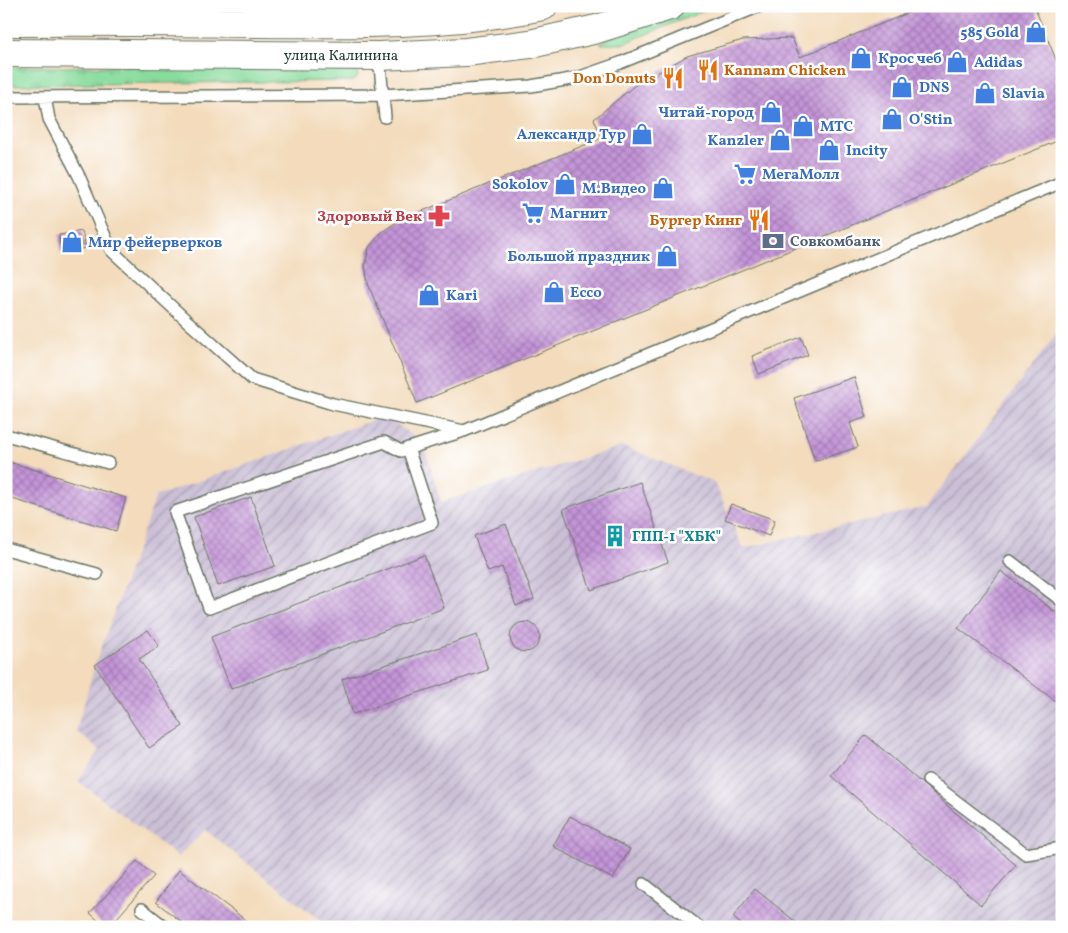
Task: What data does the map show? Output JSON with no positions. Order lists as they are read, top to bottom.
{
  "streets": {
    "main road": ["улица Калинина"]
  },
  "places": {
    "shop": [
      "585 Gold",
      "Крос чеб",
      "Adidas",
      "DNS",
      "Slavia",
      "Читай-город",
      "O'Stin",
      "МТС",
      "Александр Тур",
      "Kanzler",
      "Incity",
      "Sokolov",
      "М.Видео",
      "Мир фейерверков",
      "Большой праздник",
      "Ecco",
      "Kari"
    ],
    "restaurant": ["Kannam Chicken", "Don Donuts", "Бургер Кинг"],
    "supermarket": ["МегаМолл", "Магнит"],
    "pharmacy": ["Здоровый Век"],
    "bank": ["Совкомбанк"],
    "building": ["ГПП-1 \"ХБК\""]
  }
}
